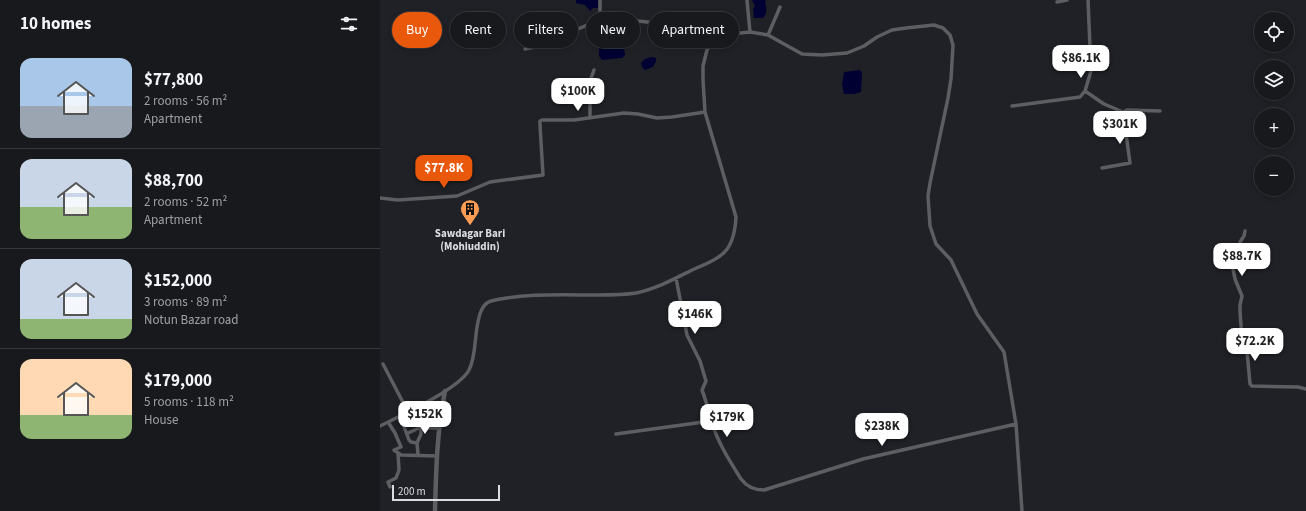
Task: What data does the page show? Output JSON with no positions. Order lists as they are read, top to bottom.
{
  "places": {
    "building": ["Sawdagar Bari (Mohiuddin)"]
  },
  "scale_bar": "200 m",
  "page": {
    "heading": "10 homes",
    "map_buttons": ["+", "−"],
    "chip": [
      "Buy",
      "Rent",
      "Filters",
      "New",
      "Apartment"
    ],
    "price": [
      "$86.1K",
      "$100K",
      "$301K",
      "$77.8K",
      "$88.7K",
      "$146K",
      "$72.2K",
      "$152K",
      "$179K",
      "$238K"
    ],
    "list": [
      {
        "name": "$77,800",
        "note": "2 rooms · 56 m² · Apartment"
      },
      {
        "name": "$88,700",
        "note": "2 rooms · 52 m² · Apartment"
      },
      {
        "name": "$152,000",
        "note": "3 rooms · 89 m² · Notun Bazar road"
      },
      {
        "name": "$179,000",
        "note": "5 rooms · 118 m² · House"
      }
    ],
    "scale": "200 m"
  }
}
